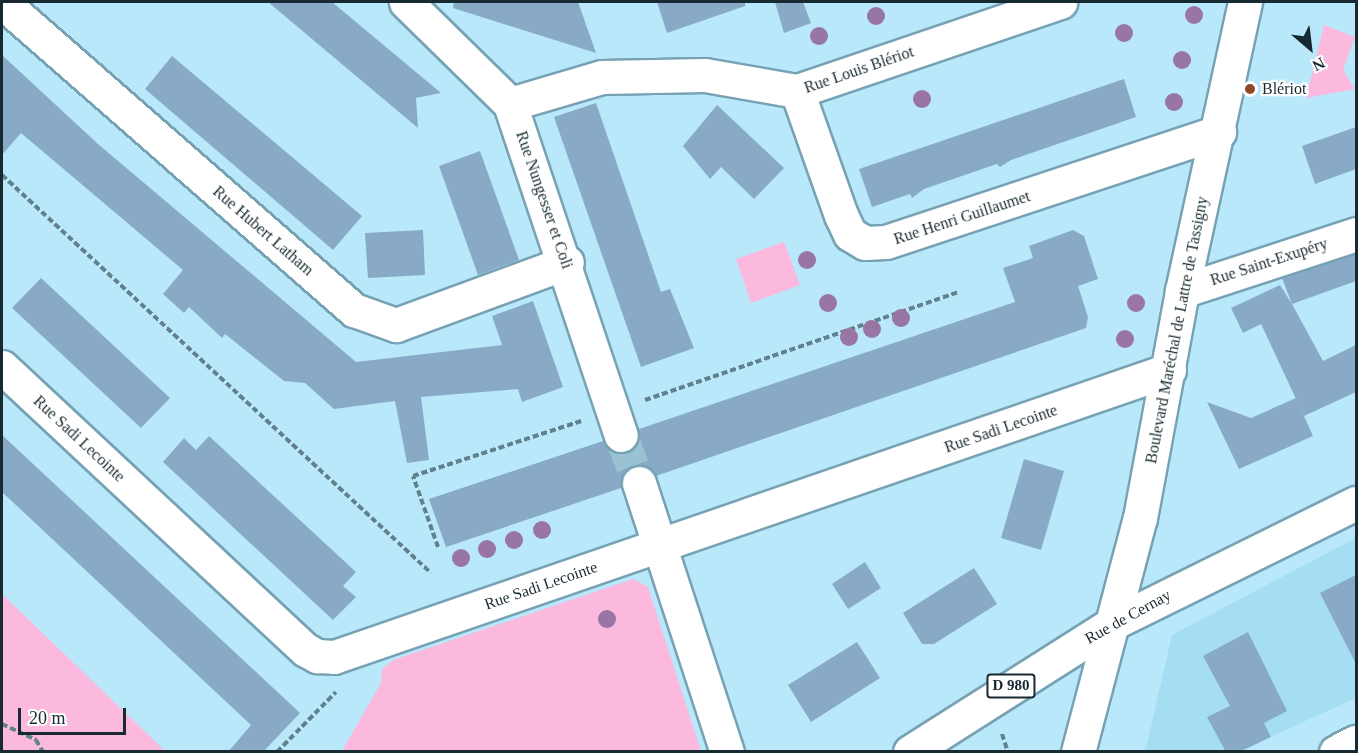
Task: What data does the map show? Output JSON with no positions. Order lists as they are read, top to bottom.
{
  "streets": {
    "street": [
      "Rue Louis Blériot",
      "Rue Nungesser et Coli",
      "Rue Henri Guillaumet",
      "Rue Hubert Latham",
      "Rue Saint-Exupéry",
      "Boulevard Maréchal de Lattre de Tassigny",
      "Rue Sadi Lecointe",
      "Rue de Cernay",
      "D 980"
    ]
  },
  "crossings": [
    ["Rue Louis Blériot", "Rue Nungesser et Coli"],
    ["Rue Louis Blériot", "Rue Henri Guillaumet"],
    ["Rue Nungesser et Coli", "Rue Hubert Latham"],
    ["Rue Henri Guillaumet", "Boulevard Maréchal de Lattre de Tassigny"],
    ["Rue Saint-Exupéry", "Boulevard Maréchal de Lattre de Tassigny"],
    ["Boulevard Maréchal de Lattre de Tassigny", "Rue Sadi Lecointe"],
    ["Boulevard Maréchal de Lattre de Tassigny", "Rue de Cernay"]
  ],
  "places": ["Blériot"],
  "scale_bar": "20 m",
  "north": "bottom right"
}
